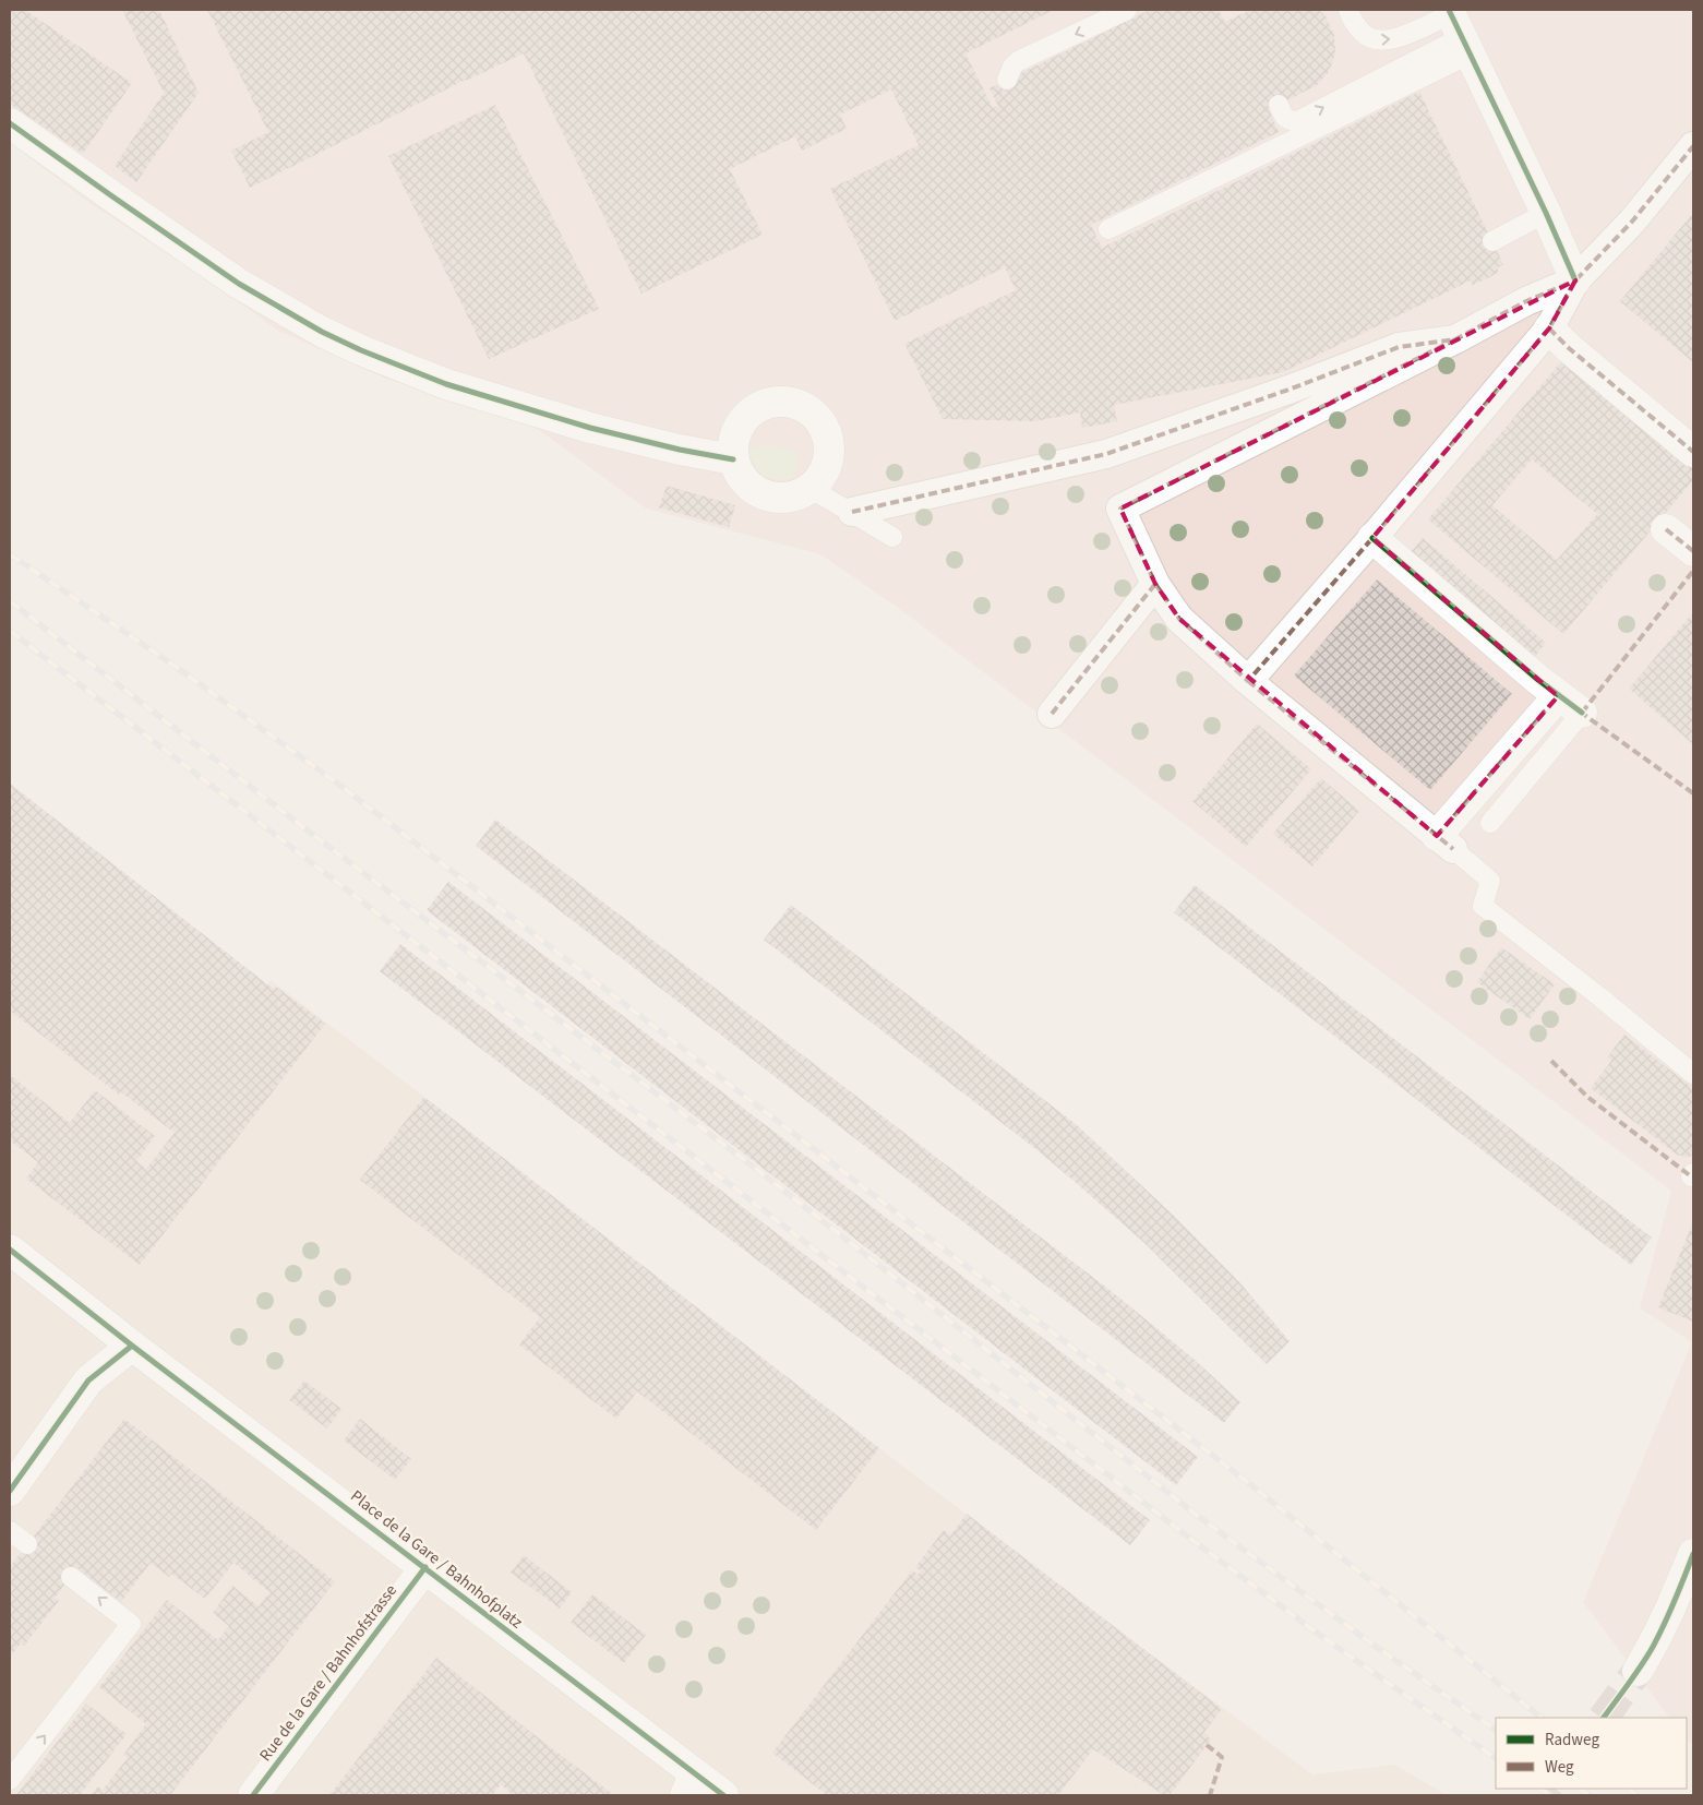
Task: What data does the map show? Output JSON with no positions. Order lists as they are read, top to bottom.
{
  "streets": {
    "street": ["Place de la Gare / Bahnhofplatz", "Rue de la Gare / Bahnhofstrasse"]
  },
  "crossings": [
    ["Place de la Gare / Bahnhofplatz", "Rue de la Gare / Bahnhofstrasse"]
  ],
  "legend": ["Radweg", "Weg"]
}
